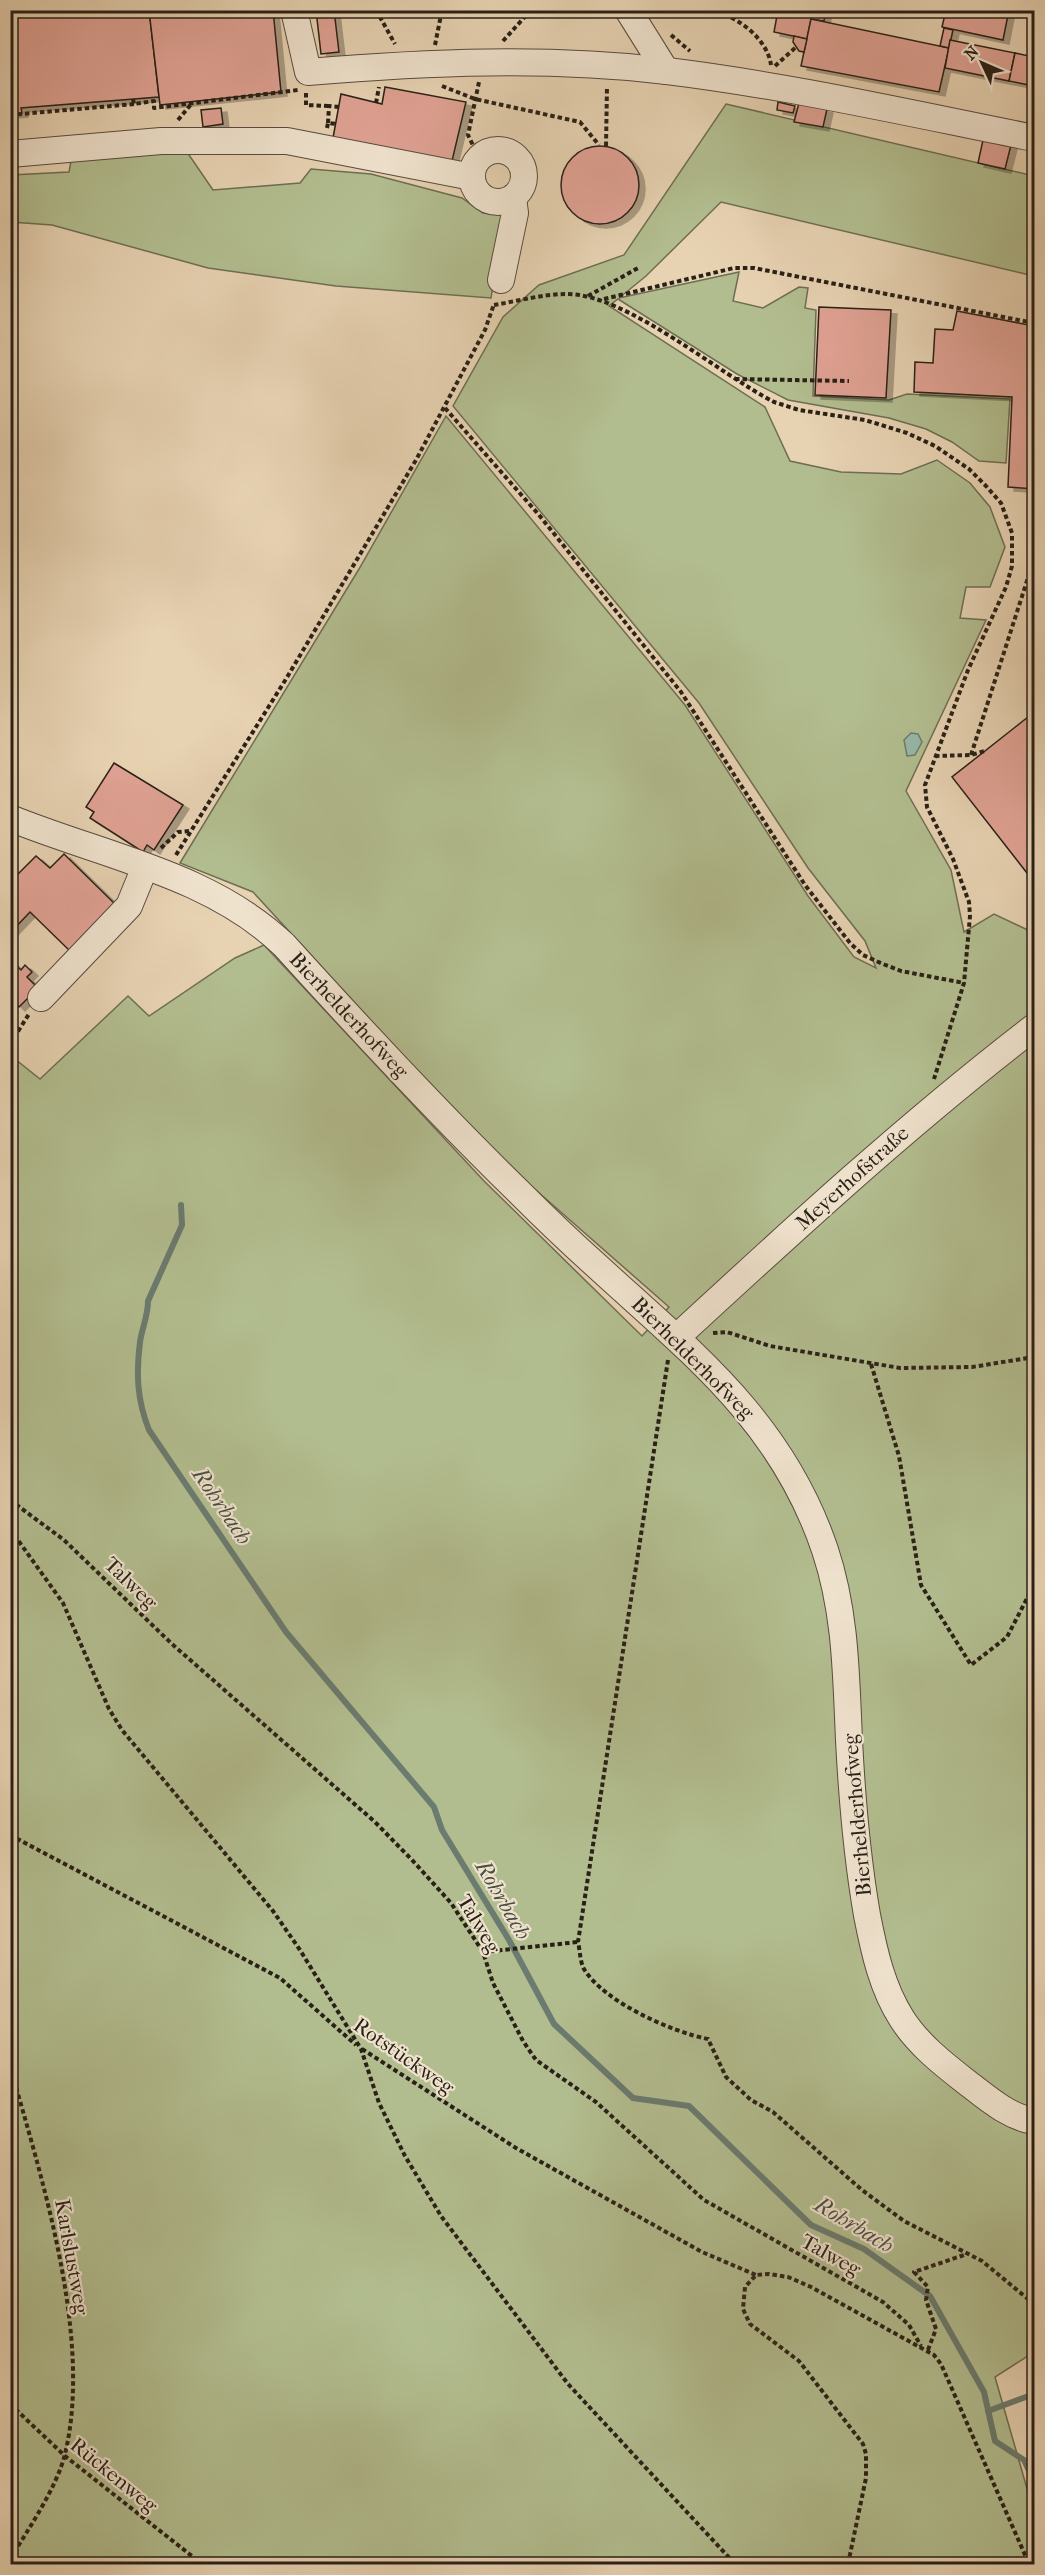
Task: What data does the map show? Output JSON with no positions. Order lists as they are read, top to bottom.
{
  "streets": {
    "street": ["Bierhelderhofweg", "Meyerhofstraße"],
    "path": [
      "Talweg",
      "Rotstückweg",
      "Karlslustweg",
      "Rückenweg"
    ]
  },
  "crossings": [
    ["Bierhelderhofweg", "Meyerhofstraße"],
    ["Talweg", "Rotstückweg"],
    ["Karlslustweg", "Rückenweg"]
  ],
  "water": ["Rohrbach"],
  "north": "top left"
}
